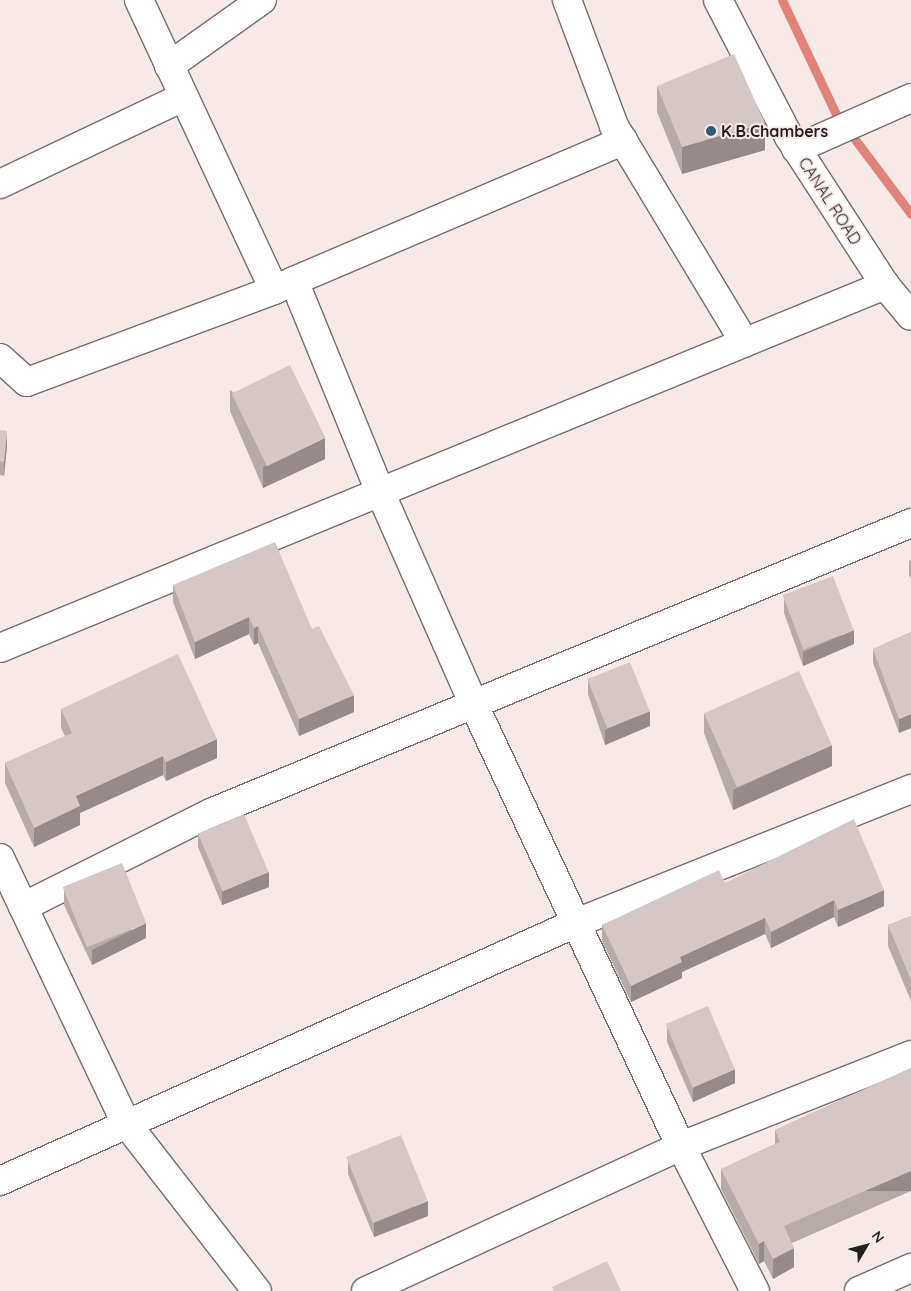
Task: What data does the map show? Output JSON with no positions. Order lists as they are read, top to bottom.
{
  "streets": {
    "street": ["CANAL ROAD"]
  },
  "places": ["K.B.Chambers"],
  "north": "top right"
}
